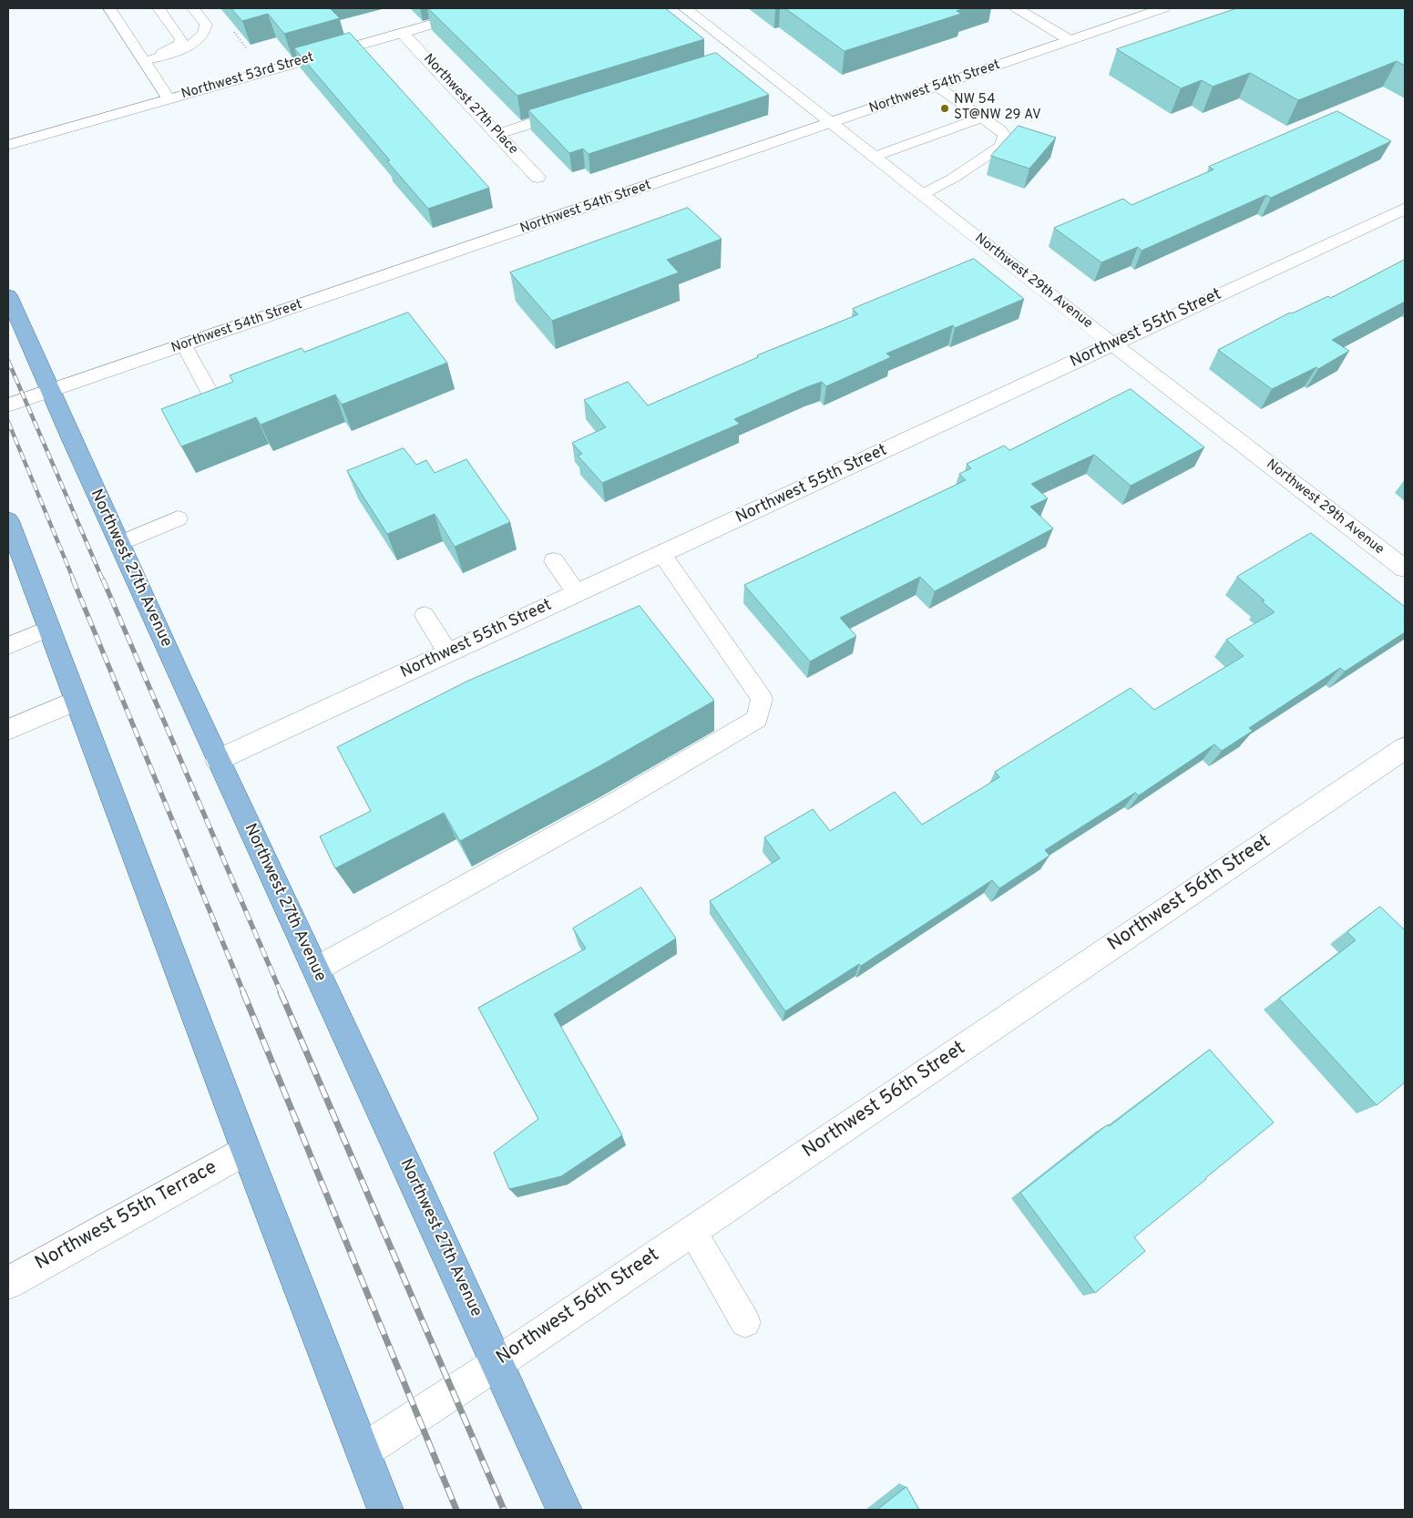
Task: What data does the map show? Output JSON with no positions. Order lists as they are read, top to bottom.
{
  "streets": {
    "main road": ["Northwest 27th Avenue"],
    "street": [
      "Northwest 53rd Street",
      "Northwest 54th Street",
      "Northwest 27th Place",
      "Northwest 29th Avenue",
      "Northwest 55th Street",
      "Northwest 56th Street",
      "Northwest 55th Terrace"
    ]
  },
  "crossings": [
    ["Northwest 53rd Street", "Northwest 27th Place"],
    ["Northwest 54th Street", "Northwest 29th Avenue"],
    ["Northwest 54th Street", "Northwest 27th Avenue"],
    ["Northwest 29th Avenue", "Northwest 55th Street"],
    ["Northwest 55th Street", "Northwest 27th Avenue"],
    ["Northwest 27th Avenue", "Northwest 56th Street"]
  ],
  "places": ["NW 54 ST@NW 29 AV"]
}
